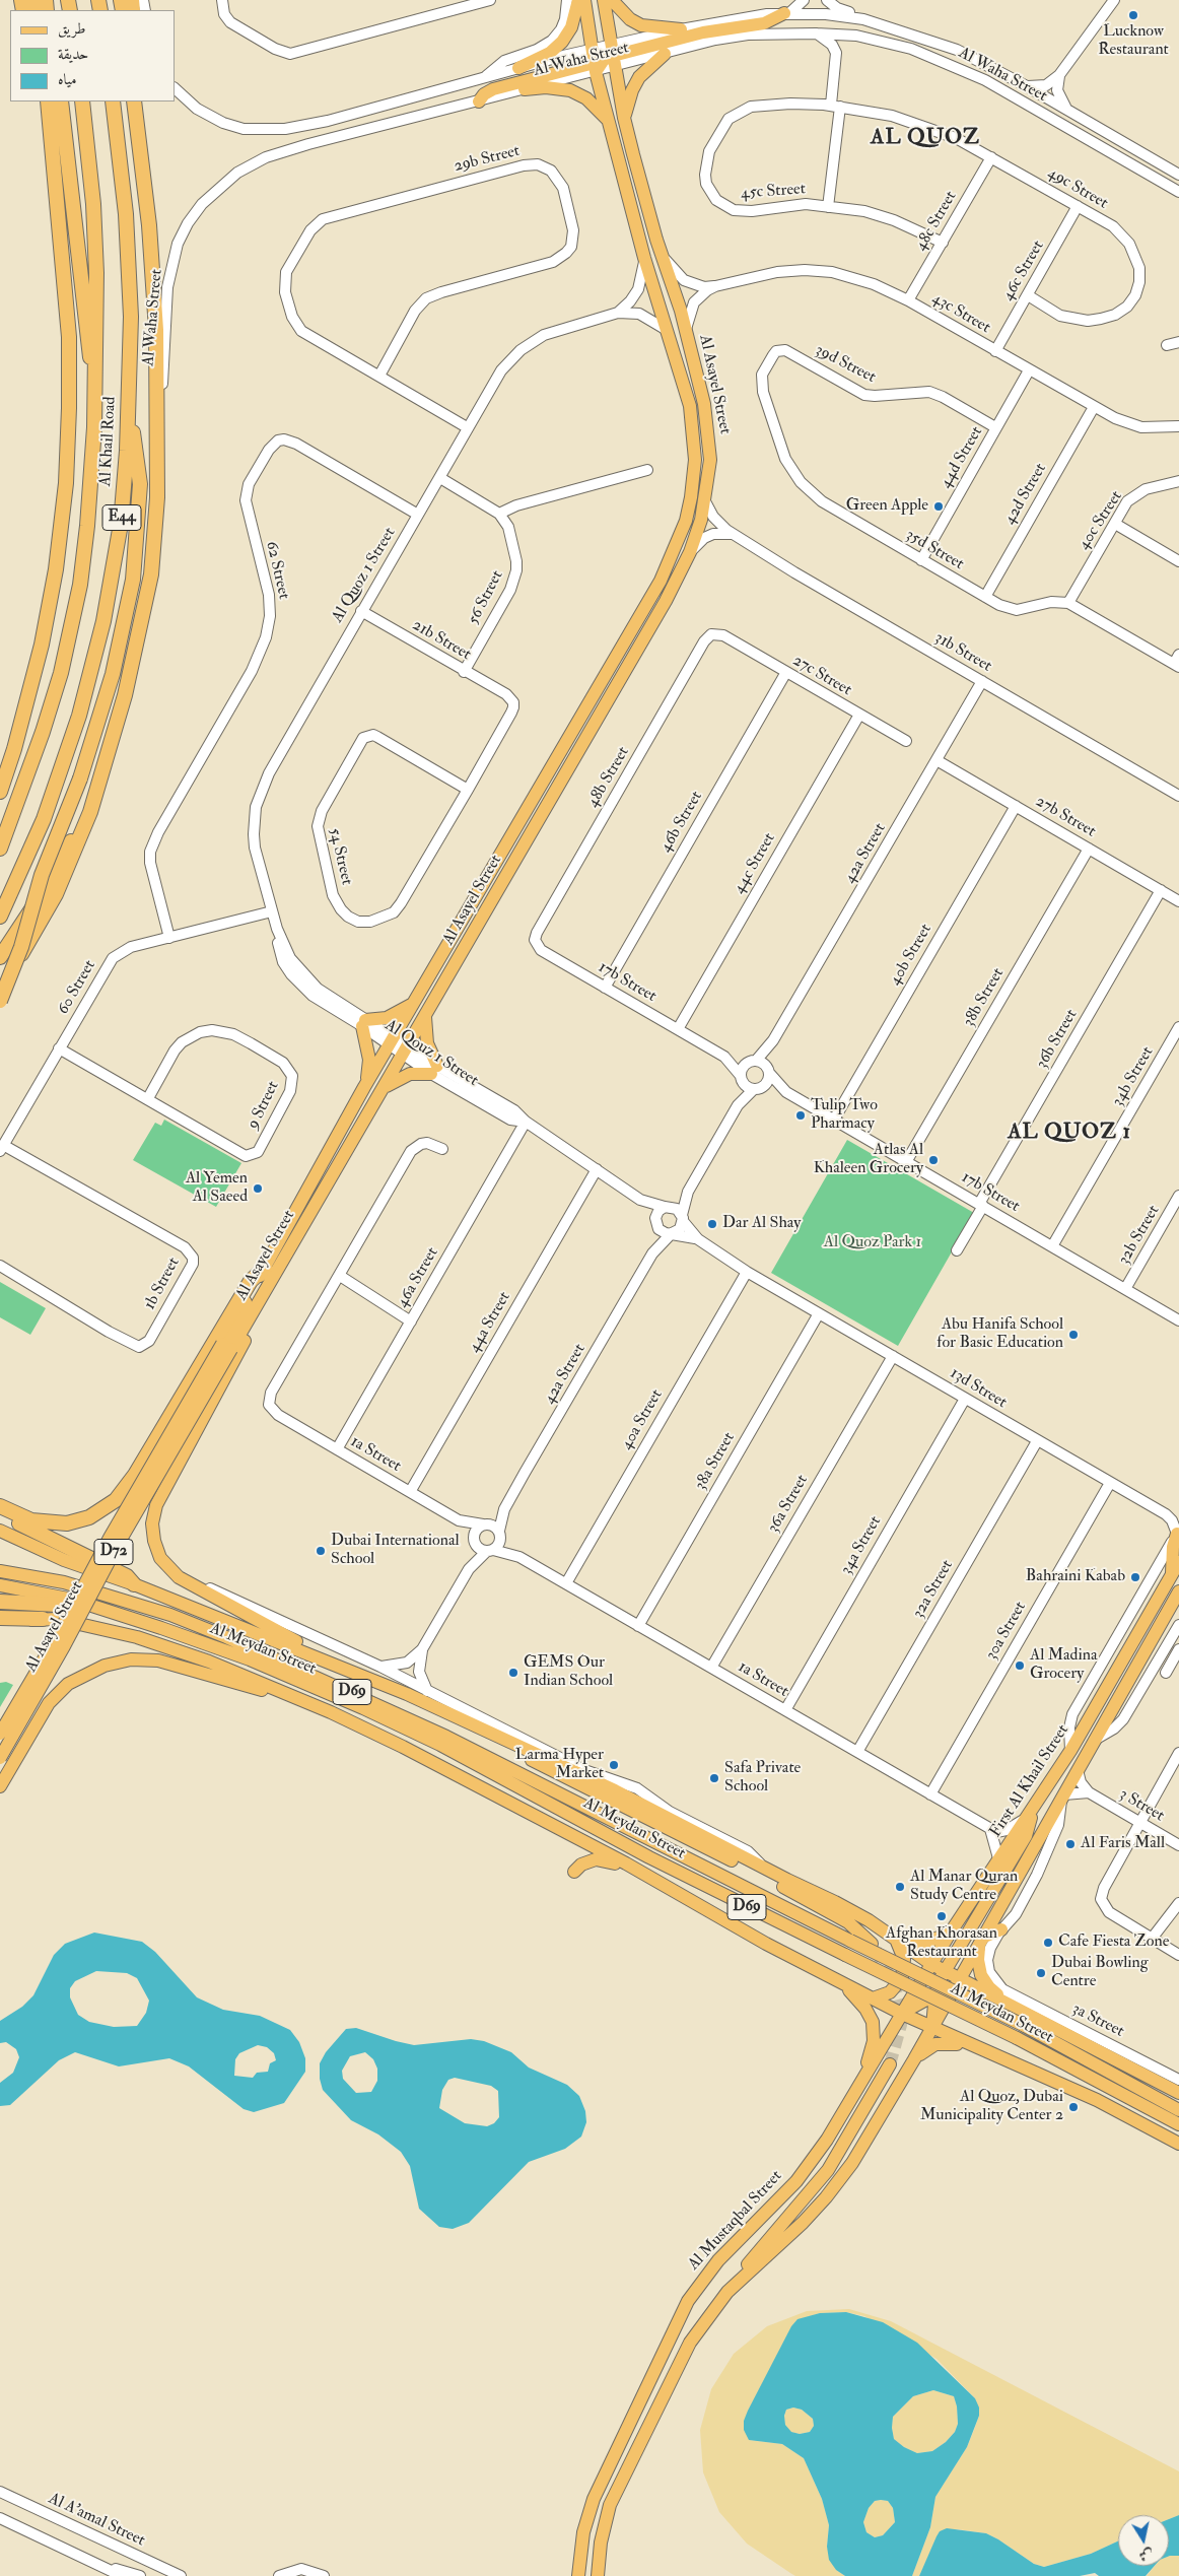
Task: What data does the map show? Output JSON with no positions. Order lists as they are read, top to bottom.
{
  "streets": {
    "highway": ["Al Khail Road", "E44"],
    "main road": [
      "Al Asayel Street",
      "D72",
      "Al Meydan Street",
      "D69",
      "First Al Khail Street",
      "Al Mustaqbal Street"
    ],
    "street": [
      "Al Waha Street",
      "29b Street",
      "49c Street",
      "45c Street",
      "48c Street",
      "46c Street",
      "43c Street",
      "39d Street",
      "44d Street",
      "42d Street",
      "40c Street",
      "35d Street",
      "62 Street",
      "Al Quoz 1 Street",
      "56 Street",
      "21b Street",
      "31b Street",
      "27c Street",
      "48b Street",
      "27b Street",
      "46b Street",
      "42a Street",
      "54 Street",
      "44c Street",
      "40b Street",
      "17b Street",
      "60 Street",
      "38b Street",
      "36b Street",
      "Al Qouz 1 Street",
      "34b Street",
      "9 Street",
      "32b Street",
      "46a Street",
      "1b Street",
      "44a Street",
      "13d Street",
      "40a Street",
      "1a Street",
      "38a Street",
      "36a Street",
      "34a Street",
      "32a Street",
      "30a Street",
      "3 Street",
      "3a Street",
      "Al A'amal Street"
    ]
  },
  "crossings": [
    ["Al Waha Street", "Al Asayel Street"],
    ["29b Street", "Al Quoz 1 Street"],
    ["49c Street", "45c Street"],
    ["49c Street", "48c Street"],
    ["49c Street", "46c Street"],
    ["45c Street", "48c Street"],
    ["48c Street", "43c Street"],
    ["46c Street", "43c Street"],
    ["43c Street", "Al Asayel Street"],
    ["43c Street", "44d Street"],
    ["43c Street", "42d Street"],
    ["39d Street", "44d Street"],
    ["39d Street", "35d Street"],
    ["Al Asayel Street", "Al Quoz 1 Street"],
    ["Al Asayel Street", "31b Street"],
    ["Al Asayel Street", "Al Qouz 1 Street"],
    ["44d Street", "35d Street"],
    ["42d Street", "35d Street"],
    ["40c Street", "35d Street"],
    ["62 Street", "Al Quoz 1 Street"],
    ["62 Street", "60 Street"],
    ["Al Quoz 1 Street", "21b Street"],
    ["Al Quoz 1 Street", "60 Street"],
    ["Al Quoz 1 Street", "Al Qouz 1 Street"],
    ["56 Street", "21b Street"],
    ["21b Street", "54 Street"],
    ["31b Street", "42a Street"],
    ["27c Street", "48b Street"],
    ["27c Street", "46b Street"],
    ["27c Street", "44c Street"],
    ["48b Street", "17b Street"],
    ["27b Street", "42a Street"],
    ["27b Street", "40b Street"],
    ["27b Street", "38b Street"],
    ["27b Street", "36b Street"],
    ["46b Street", "17b Street"],
    ["42a Street", "17b Street"],
    ["42a Street", "Al Qouz 1 Street"],
    ["42a Street", "13d Street"],
    ["42a Street", "1a Street"],
    ["44c Street", "17b Street"],
    ["40b Street", "17b Street"],
    ["17b Street", "38b Street"],
    ["17b Street", "36b Street"],
    ["17b Street", "34b Street"],
    ["17b Street", "32b Street"],
    ["60 Street", "9 Street"],
    ["60 Street", "1b Street"],
    ["Al Qouz 1 Street", "46a Street"],
    ["Al Qouz 1 Street", "44a Street"],
    ["Al Qouz 1 Street", "13d Street"],
    ["46a Street", "1a Street"],
    ["44a Street", "1a Street"],
    ["13d Street", "40a Street"],
    ["13d Street", "38a Street"],
    ["13d Street", "36a Street"],
    ["13d Street", "34a Street"],
    ["13d Street", "32a Street"],
    ["13d Street", "30a Street"],
    ["40a Street", "1a Street"],
    ["1a Street", "38a Street"],
    ["1a Street", "36a Street"],
    ["1a Street", "34a Street"],
    ["1a Street", "32a Street"],
    ["1a Street", "30a Street"],
    ["First Al Khail Street", "3a Street"],
    ["First Al Khail Street", "Al Mustaqbal Street"]
  ],
  "districts": ["AL QUOZ", "AL QUOZ 1"],
  "parks": ["Al Quoz Park 1"],
  "places": [
    "Lucknow Restaurant",
    "Green Apple",
    "Tulip Two Pharmacy",
    "Atlas Al Khaleen Grocery",
    "Al Yemen Al Saeed",
    "Dar Al Shay",
    "Abu Hanifa School for Basic Education",
    "Dubai International School",
    "Bahraini Kabab",
    "Al Madina Grocery",
    "GEMS Our Indian School",
    "Larma Hyper Market",
    "Safa Private School",
    "Al Faris Mall",
    "Al Manar Quran Study Centre",
    "Afghan Khorasan Restaurant",
    "Cafe Fiesta Zone",
    "Dubai Bowling Centre",
    "Al Quoz, Dubai Municipality Center 2"
  ],
  "legend": ["طريق", "حديقة", "مياه"],
  "north": "bottom"
}
